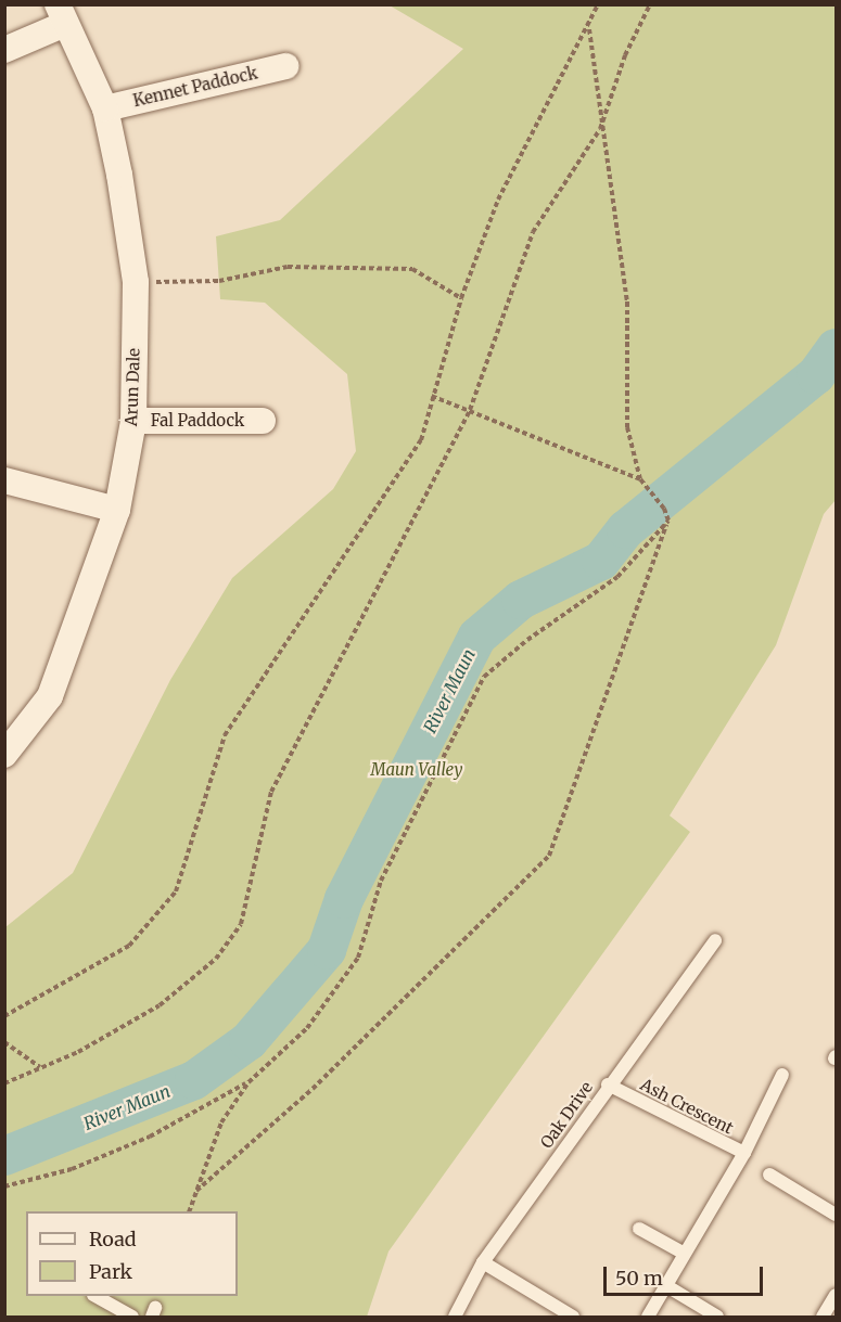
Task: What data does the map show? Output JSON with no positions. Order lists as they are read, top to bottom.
{
  "streets": {
    "street": ["Kennet Paddock", "Arun Dale", "Fal Paddock"],
    "lane": ["Ash Crescent", "Oak Drive"]
  },
  "crossings": [
    ["Kennet Paddock", "Arun Dale"],
    ["Arun Dale", "Fal Paddock"],
    ["Ash Crescent", "Oak Drive"]
  ],
  "water": ["River Maun"],
  "parks": ["Maun Valley"],
  "legend": ["Road", "Park"],
  "scale_bar": "50 m"
}
